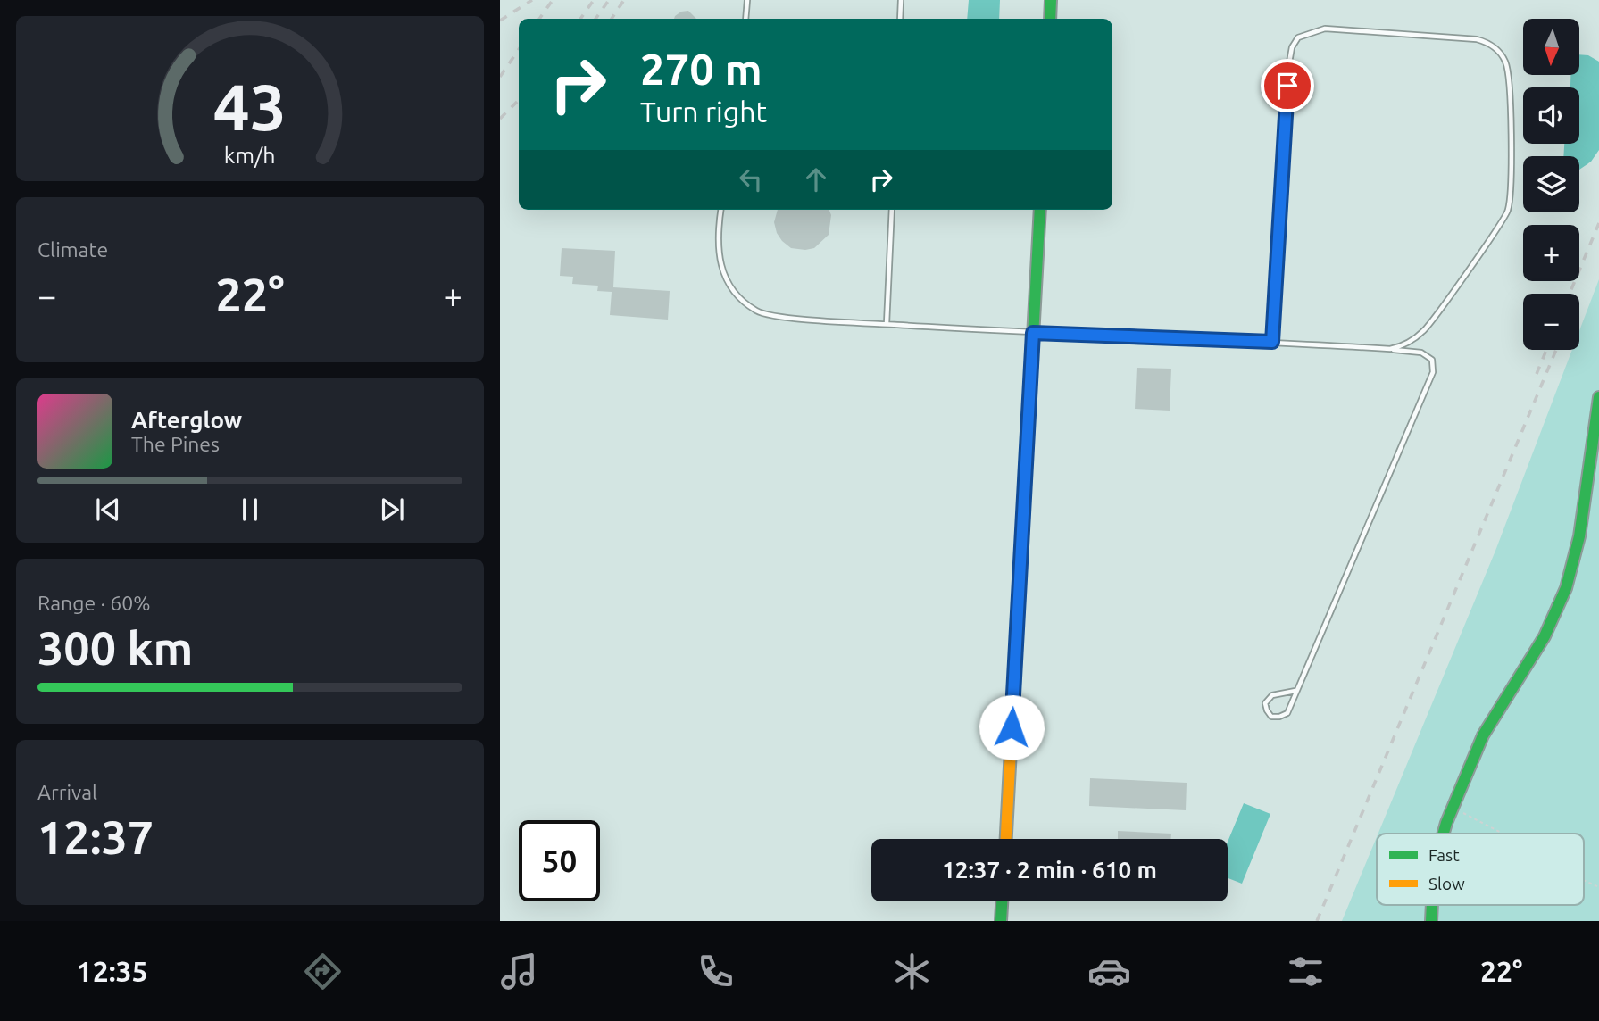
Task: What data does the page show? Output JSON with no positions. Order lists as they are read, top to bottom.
{
  "legend": ["Fast", "Slow"],
  "north": "bottom",
  "page": {
    "map_buttons": ["+", "−"],
    "turn": ["270 m", "Turn right"],
    "tile": [
      "Climate",
      ["Range · 60%", "300 km"],
      ["Arrival", "12:37"]
    ],
    "heat": ["−", "22°", "+"],
    "song": ["Afterglow", "The Pines"],
    "limit": "50",
    "trip": "12:37 · 2 min · 610 m",
    "tabs": ["12:35", "22°"],
    "gauge": ["43", "km/h"]
  }
}
